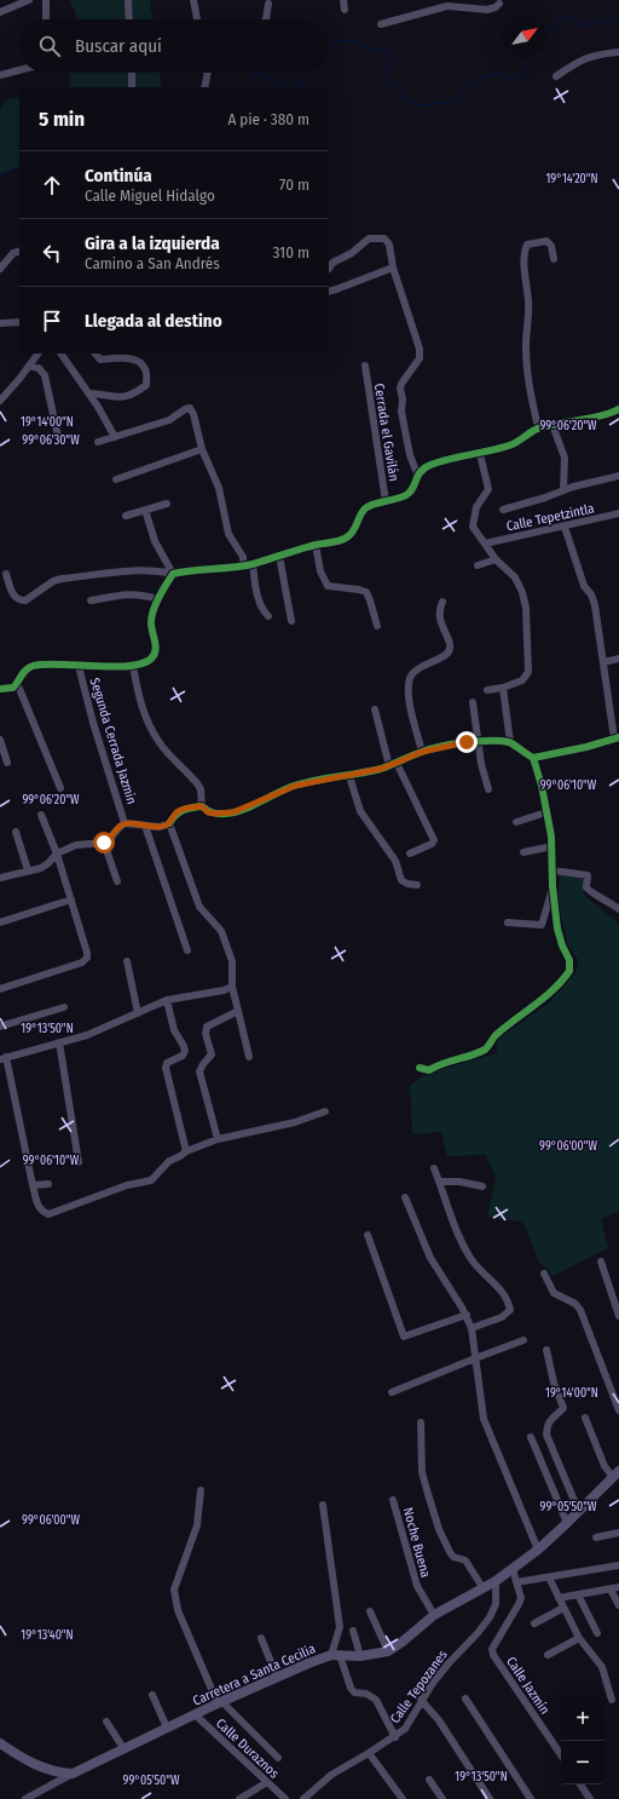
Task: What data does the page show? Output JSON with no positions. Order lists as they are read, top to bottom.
{
  "streets": {
    "main road": ["Carretera a Santa Cecilia"],
    "street": [
      "Cerrada el Gavilán",
      "Calle Tepetzintla",
      "Segunda Cerrada Jazmín",
      "Noche Buena",
      "Calle Jazmín",
      "Calle Tepozanes",
      "Calle Duraznos"
    ]
  },
  "crossings": [
    ["Noche Buena", "Carretera a Santa Cecilia"],
    ["Carretera a Santa Cecilia", "Calle Jazmín"],
    ["Carretera a Santa Cecilia", "Calle Tepozanes"],
    ["Carretera a Santa Cecilia", "Calle Duraznos"]
  ],
  "north": "top right",
  "page": {
    "search": "Buscar aquí",
    "heading": ["5 min", "A pie · 380 m"],
    "list": [
      ["Continúa", "Calle Miguel Hidalgo", "70 m"],
      ["Gira a la izquierda", "Camino a San Andrés", "310 m"],
      "Llegada al destino"
    ],
    "map_buttons": ["+", "−"]
  },
  "coordinates": [
    "19°14'20\"N",
    "19°14'00\"N",
    "99°06'20\"W",
    "99°06'30\"W",
    "99°06'10\"W",
    "19°13'50\"N",
    "99°06'00\"W",
    "99°05'50\"W",
    "19°13'40\"N"
  ]
}
